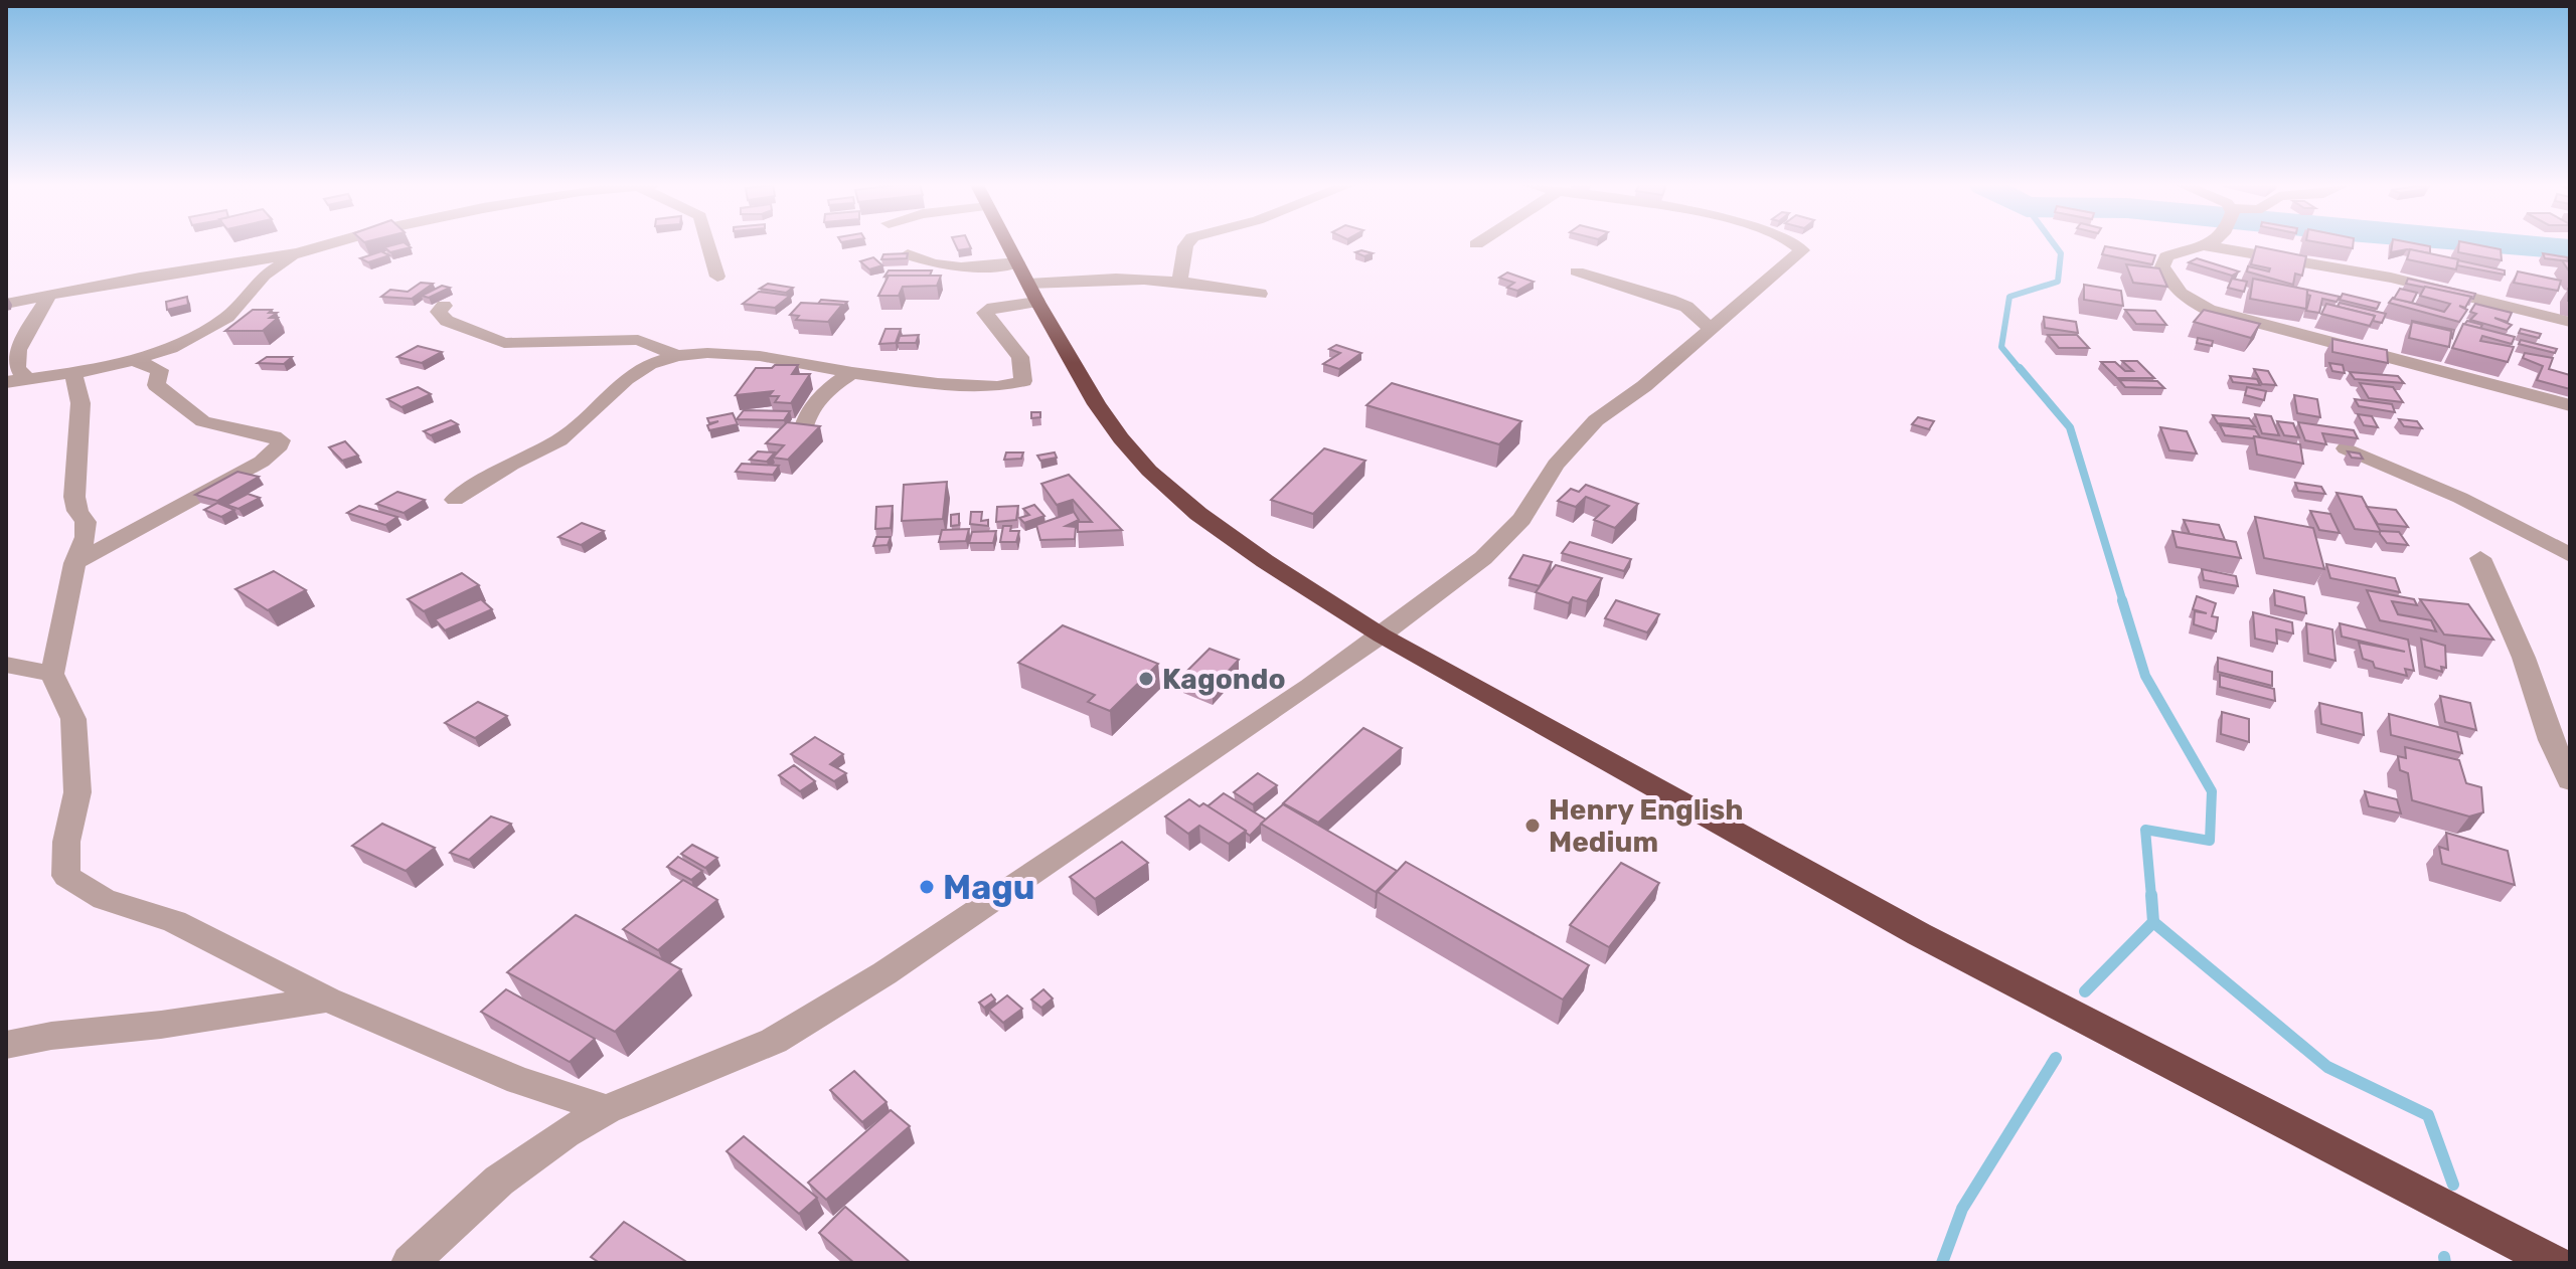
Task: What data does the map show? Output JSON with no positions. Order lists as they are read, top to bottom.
{
  "places": ["Kagondo", "Henry English Medium", "Magu"]
}
